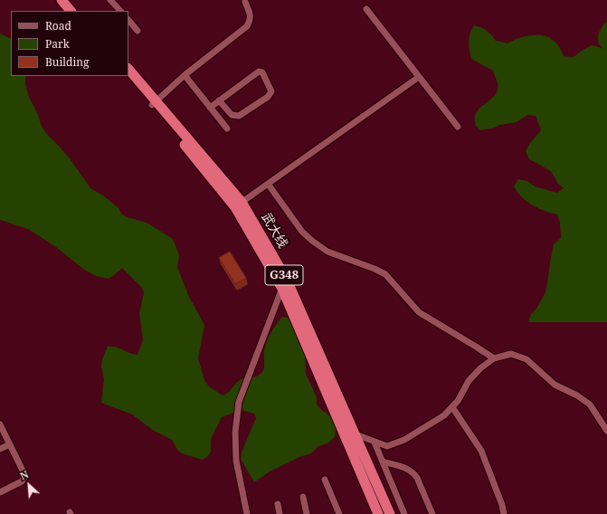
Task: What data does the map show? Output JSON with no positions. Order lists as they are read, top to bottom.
{
  "streets": {
    "highway": ["武大线", "G348"]
  },
  "legend": ["Road", "Park", "Building"],
  "north": "top left"
}
